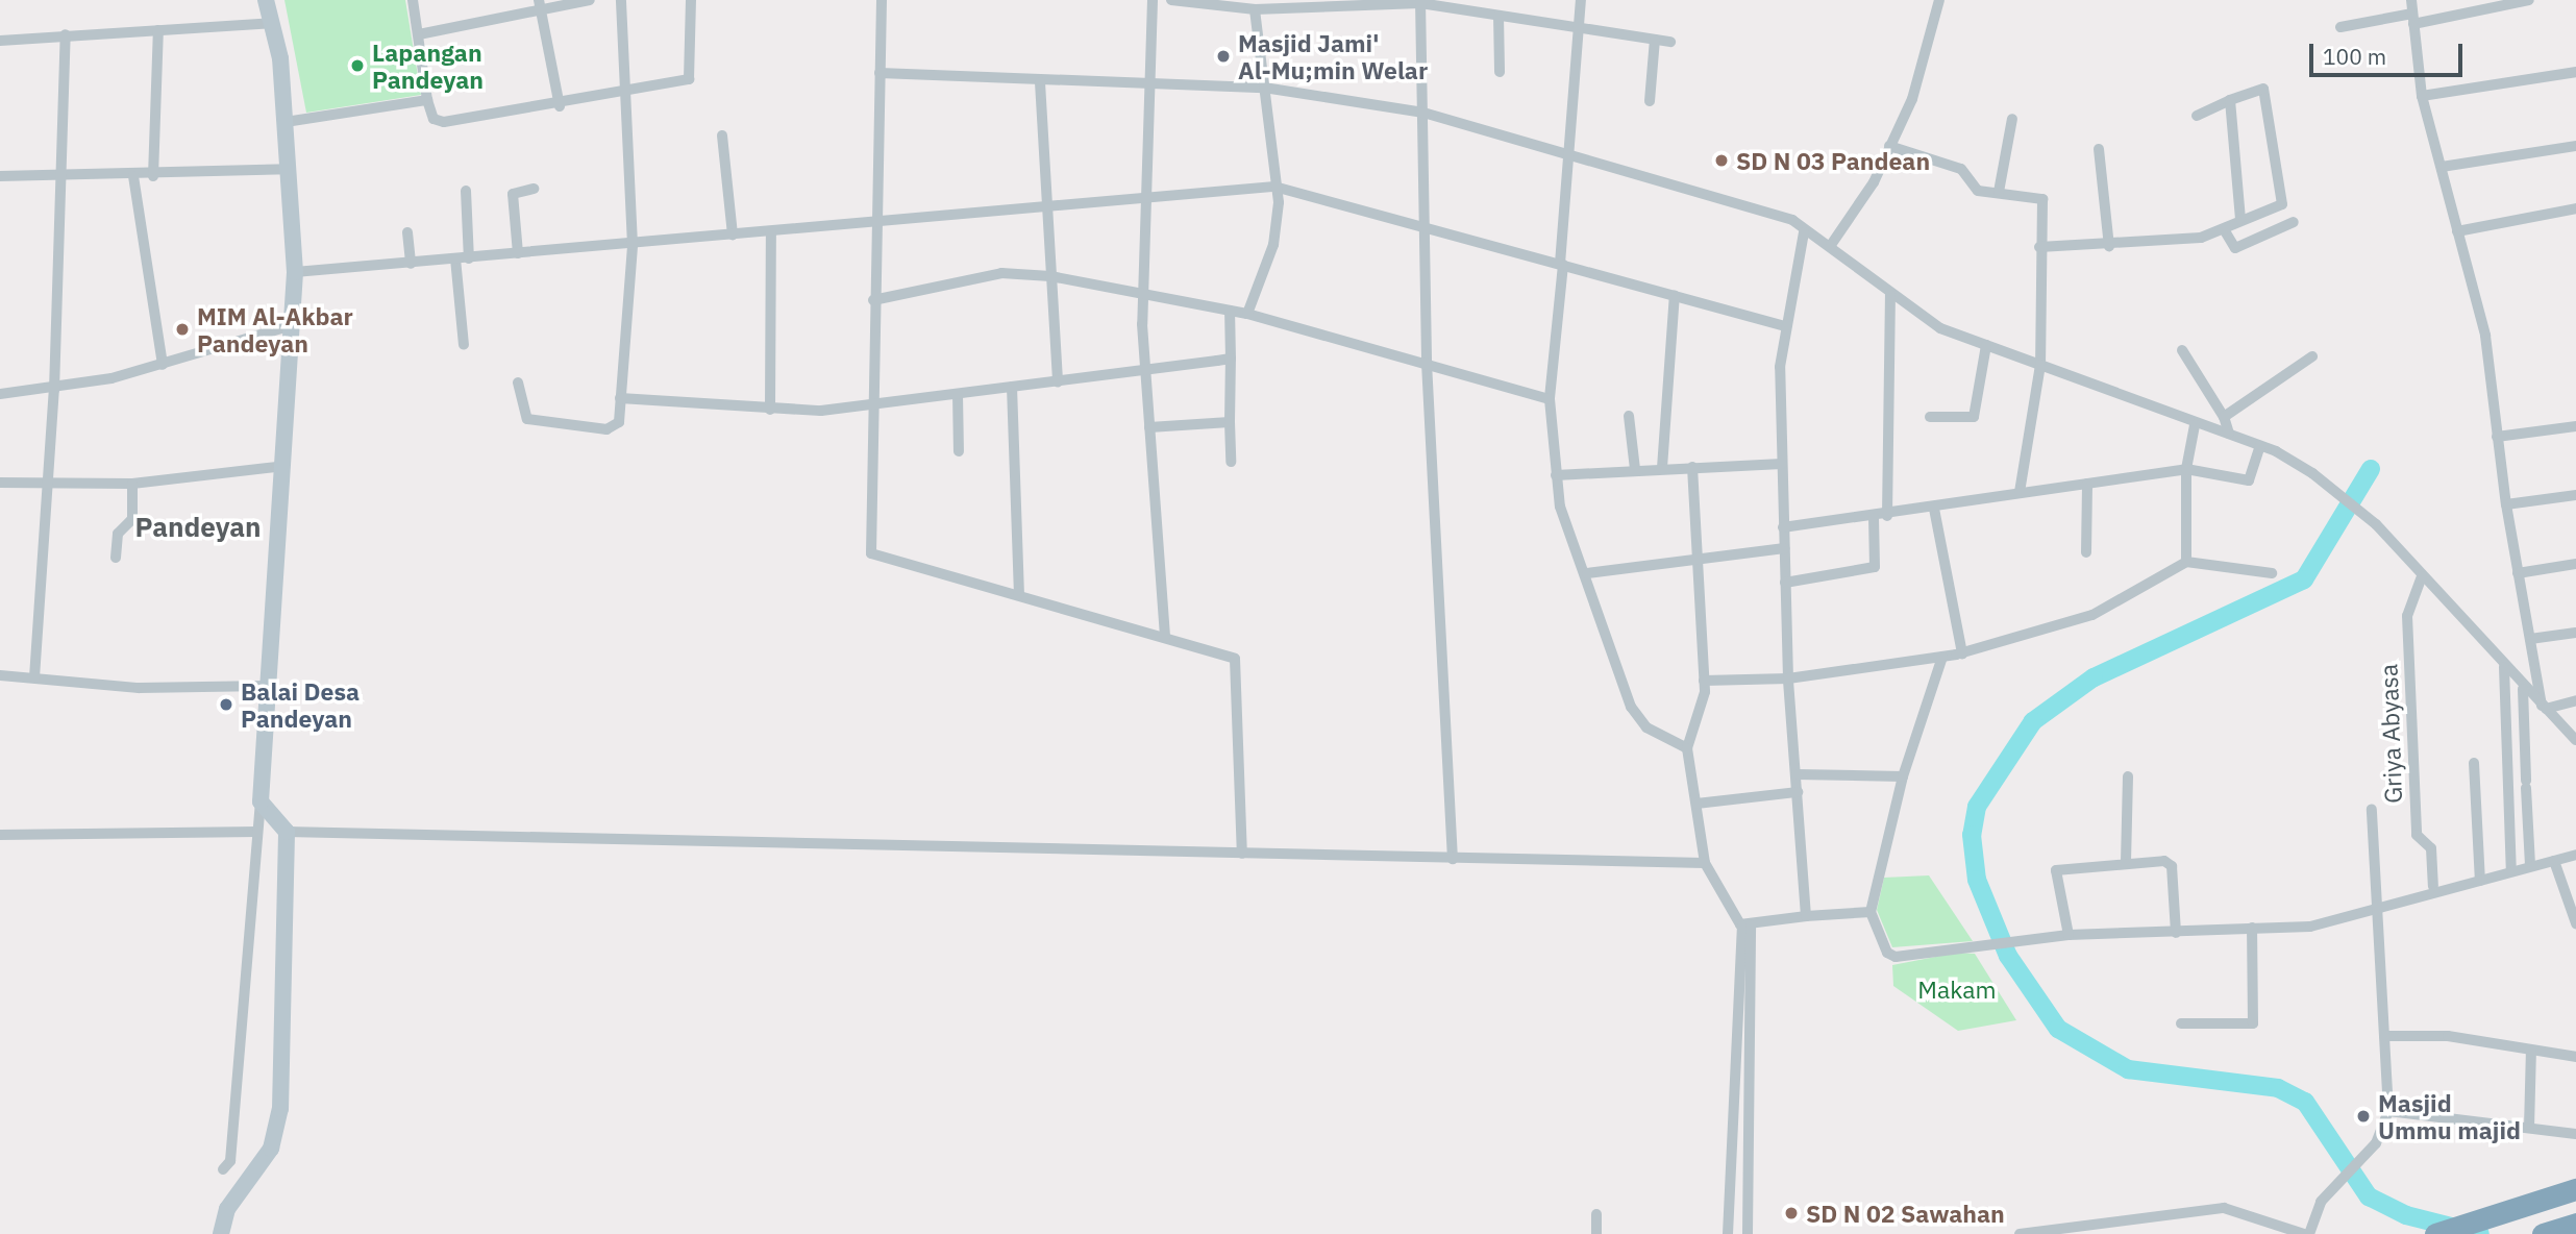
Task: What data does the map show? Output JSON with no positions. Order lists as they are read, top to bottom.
{
  "streets": {
    "street": ["Griya Abyasa"]
  },
  "districts": ["Pandeyan"],
  "parks": ["Makam"],
  "places": [
    "Masjid Jami' Al-Mu;min Welar",
    "Lapangan Pandeyan",
    "SD N 03 Pandean",
    "MIM Al-Akbar Pandeyan",
    "Balai Desa Pandeyan",
    "Masjid Ummu majid",
    "SD N 02 Sawahan"
  ],
  "scale_bar": "100 m"
}
